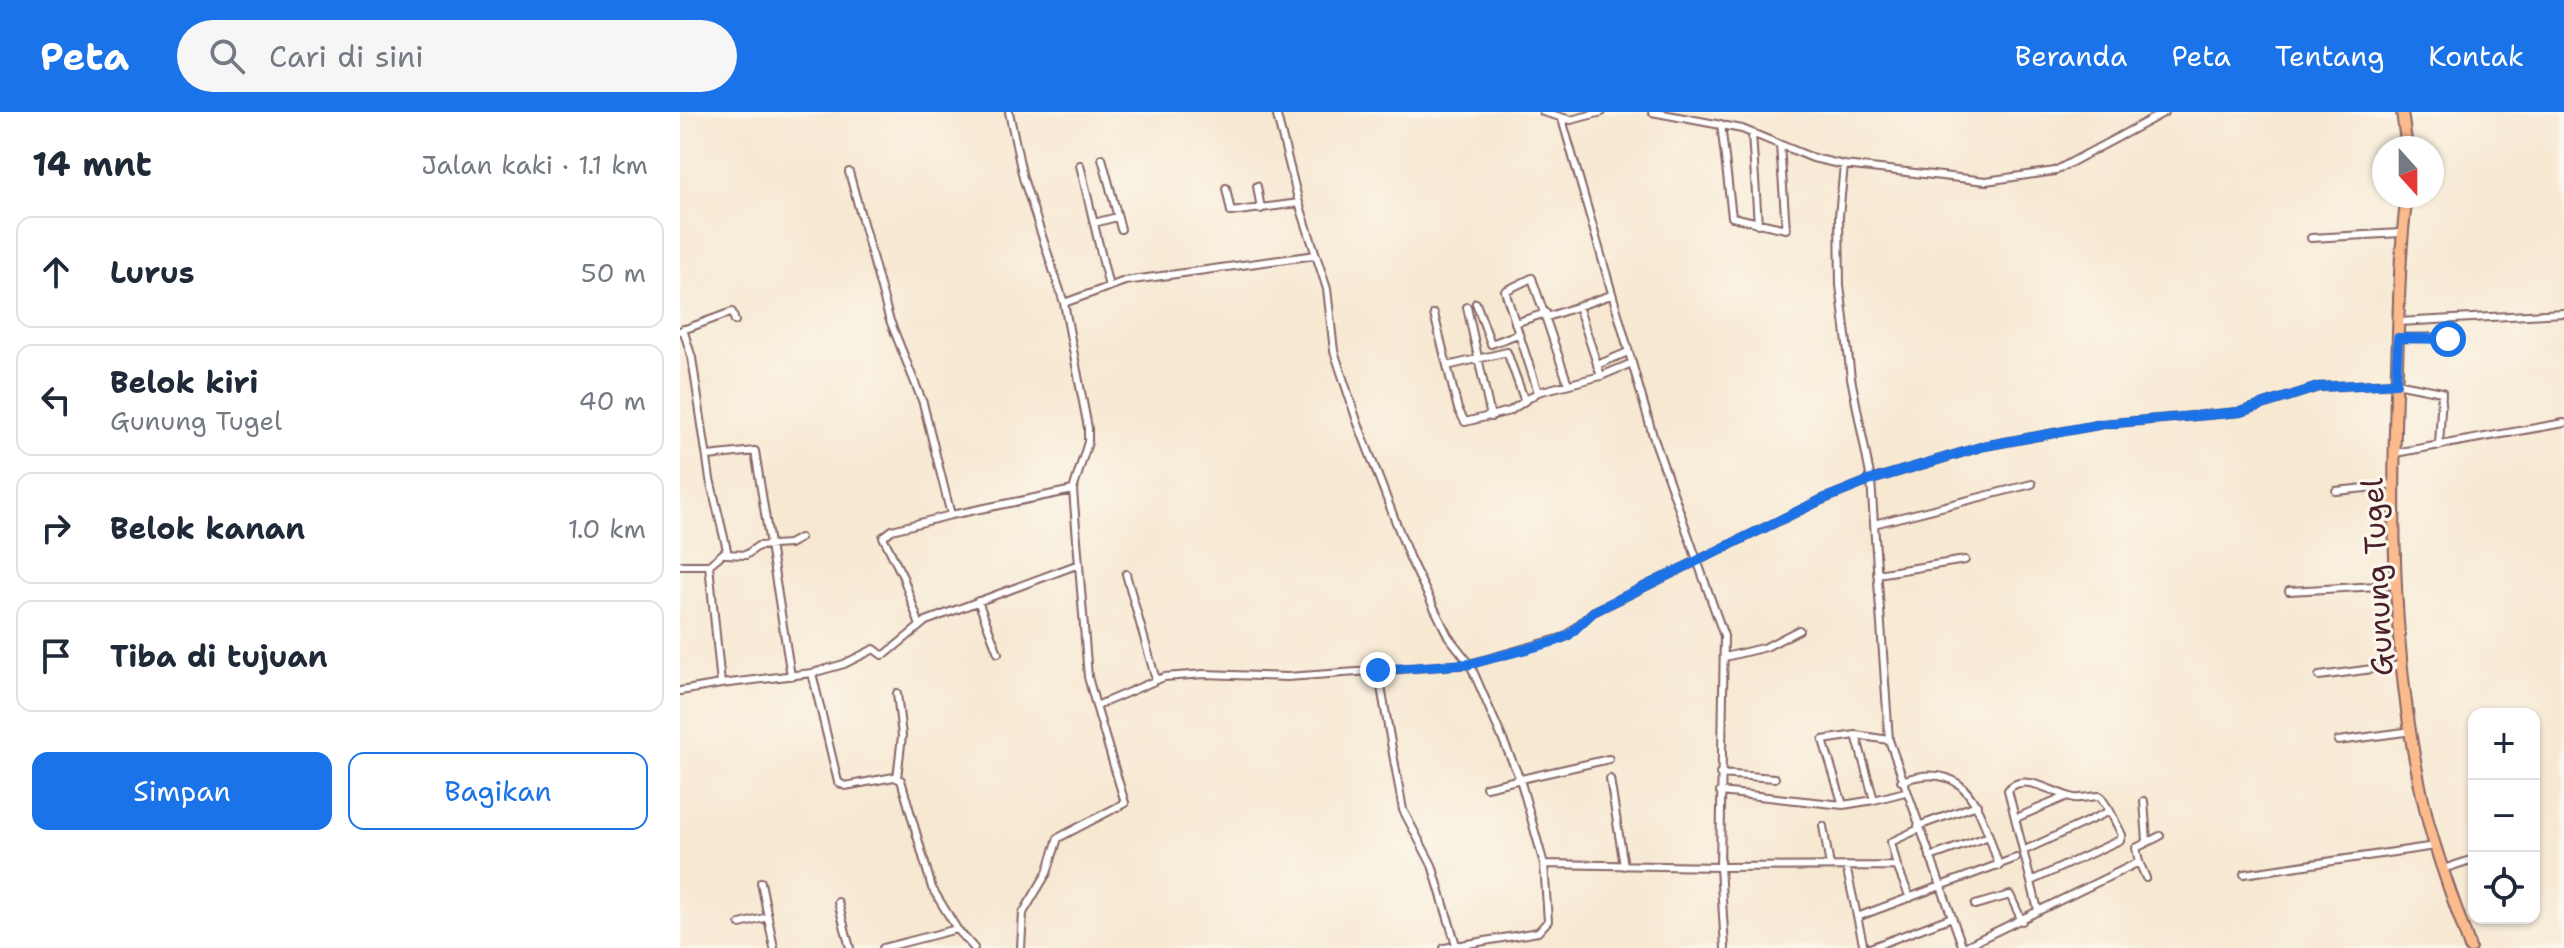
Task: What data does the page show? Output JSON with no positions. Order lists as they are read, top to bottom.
{
  "streets": {
    "main road": ["Gunung Tugel"]
  },
  "north": "bottom",
  "page": {
    "header": "Peta",
    "search": "Cari di sini",
    "nav": [
      "Beranda",
      "Peta",
      "Tentang",
      "Kontak"
    ],
    "heading": ["14 mnt", "Jalan kaki · 1.1 km"],
    "list": [
      ["Lurus", "50 m"],
      ["Belok kiri", "Gunung Tugel", "40 m"],
      ["Belok kanan", "1.0 km"],
      "Tiba di tujuan"
    ],
    "map_buttons": ["+", "−"],
    "buttons": ["Simpan", "Bagikan"]
  }
}
